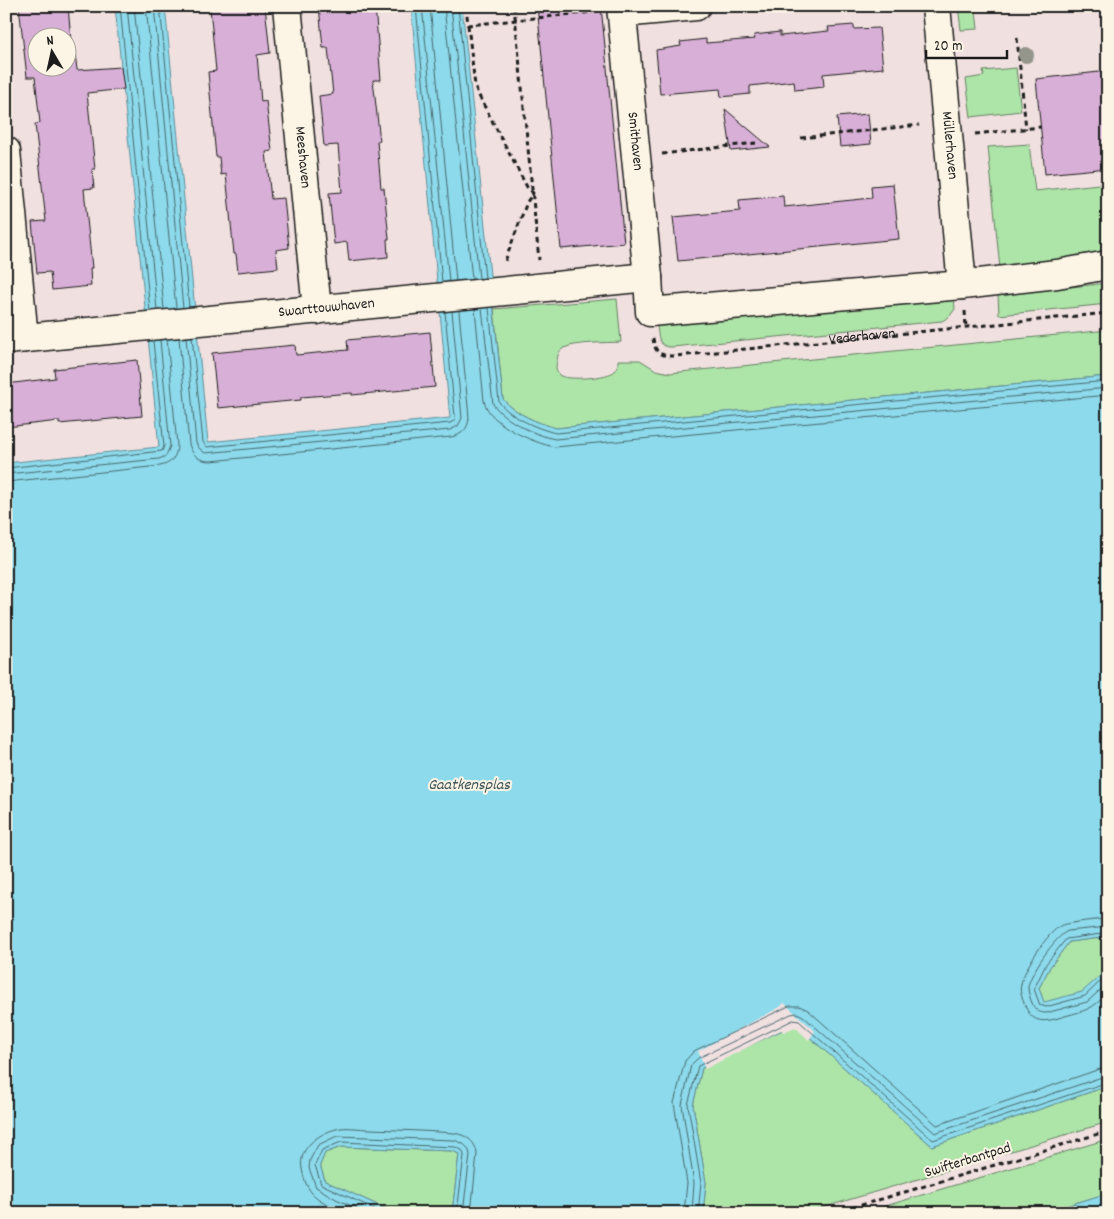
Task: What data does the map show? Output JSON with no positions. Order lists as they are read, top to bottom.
{
  "streets": {
    "street": [
      "Smithaven",
      "Müllerhaven",
      "Meeshaven",
      "Swarttouwhaven"
    ],
    "path": ["Vederhaven", "Swifterbantpad"]
  },
  "crossings": [
    ["Smithaven", "Swarttouwhaven"],
    ["Meeshaven", "Swarttouwhaven"]
  ],
  "water": ["Gaatkensplas"],
  "scale_bar": "20 m",
  "north": "top"
}
